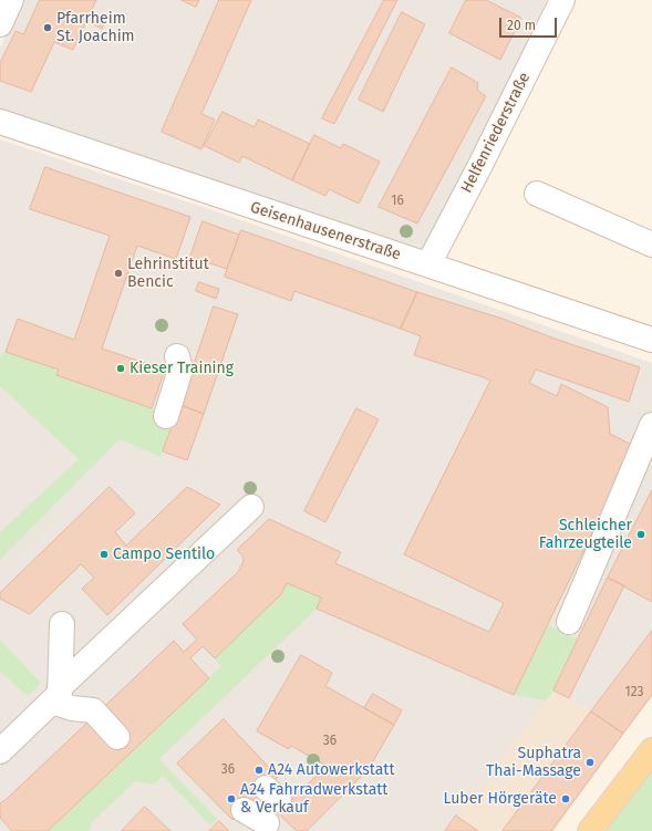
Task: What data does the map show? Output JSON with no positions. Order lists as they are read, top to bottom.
{
  "streets": {
    "street": ["Helfenriederstraße", "Geisenhausenerstraße"]
  },
  "crossings": [
    ["Helfenriederstraße", "Geisenhausenerstraße"]
  ],
  "places": [
    "Pfarrheim St. Joachim",
    "Lehrinstitut Bencic",
    "Kieser Training",
    "Schleicher Fahrzeugteile",
    "Campo Sentilo",
    "Suphatra Thai-Massage",
    "A24 Autowerkstatt",
    "A24 Fahrradwerkstatt & Verkauf",
    "Luber Hörgeräte"
  ],
  "house_numbers": [
    "16",
    "123",
    "36",
    "36"
  ],
  "scale_bar": "20 m"
}
